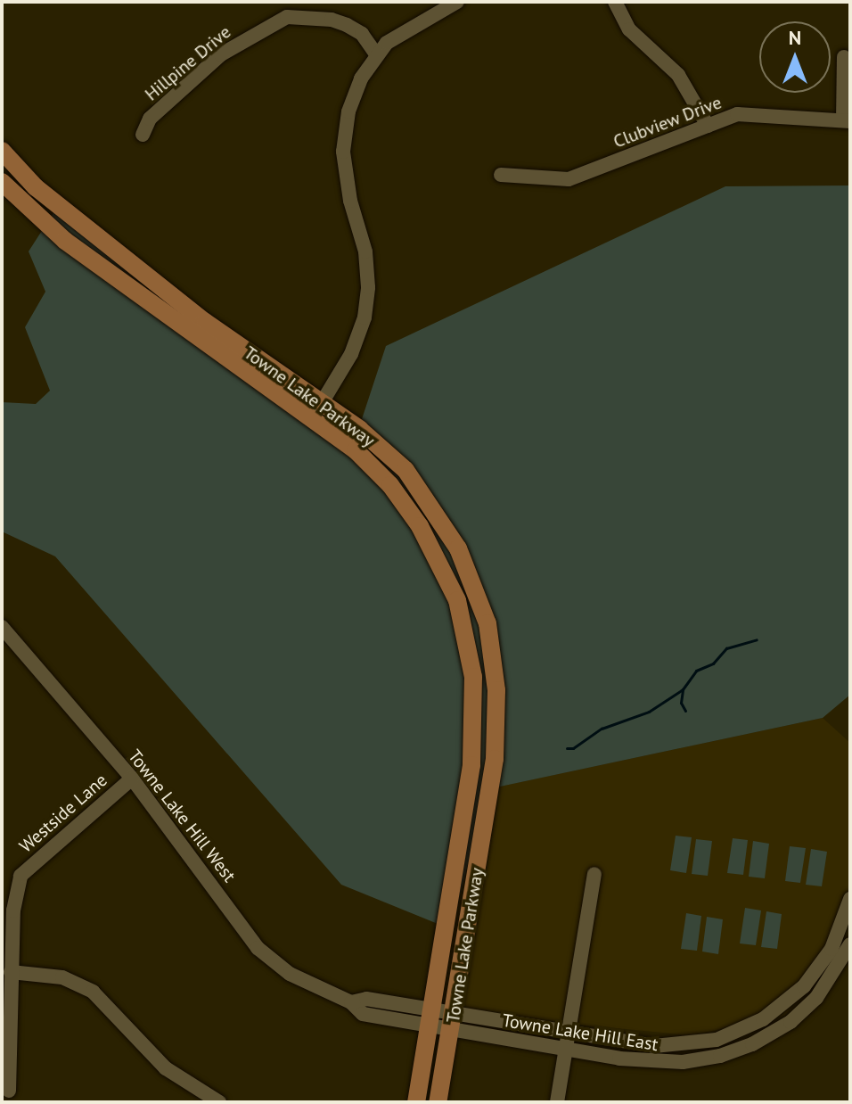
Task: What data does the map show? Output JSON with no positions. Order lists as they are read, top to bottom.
{
  "streets": {
    "main road": ["Towne Lake Parkway"],
    "street": [
      "Hillpine Drive",
      "Clubview Drive",
      "Westside Lane",
      "Towne Lake Hill West",
      "Towne Lake Hill East"
    ]
  },
  "crossings": [
    ["Towne Lake Parkway", "Towne Lake Hill West"],
    ["Towne Lake Parkway", "Towne Lake Hill East"],
    ["Westside Lane", "Towne Lake Hill West"],
    ["Towne Lake Hill West", "Towne Lake Hill East"]
  ],
  "north": "top"
}
